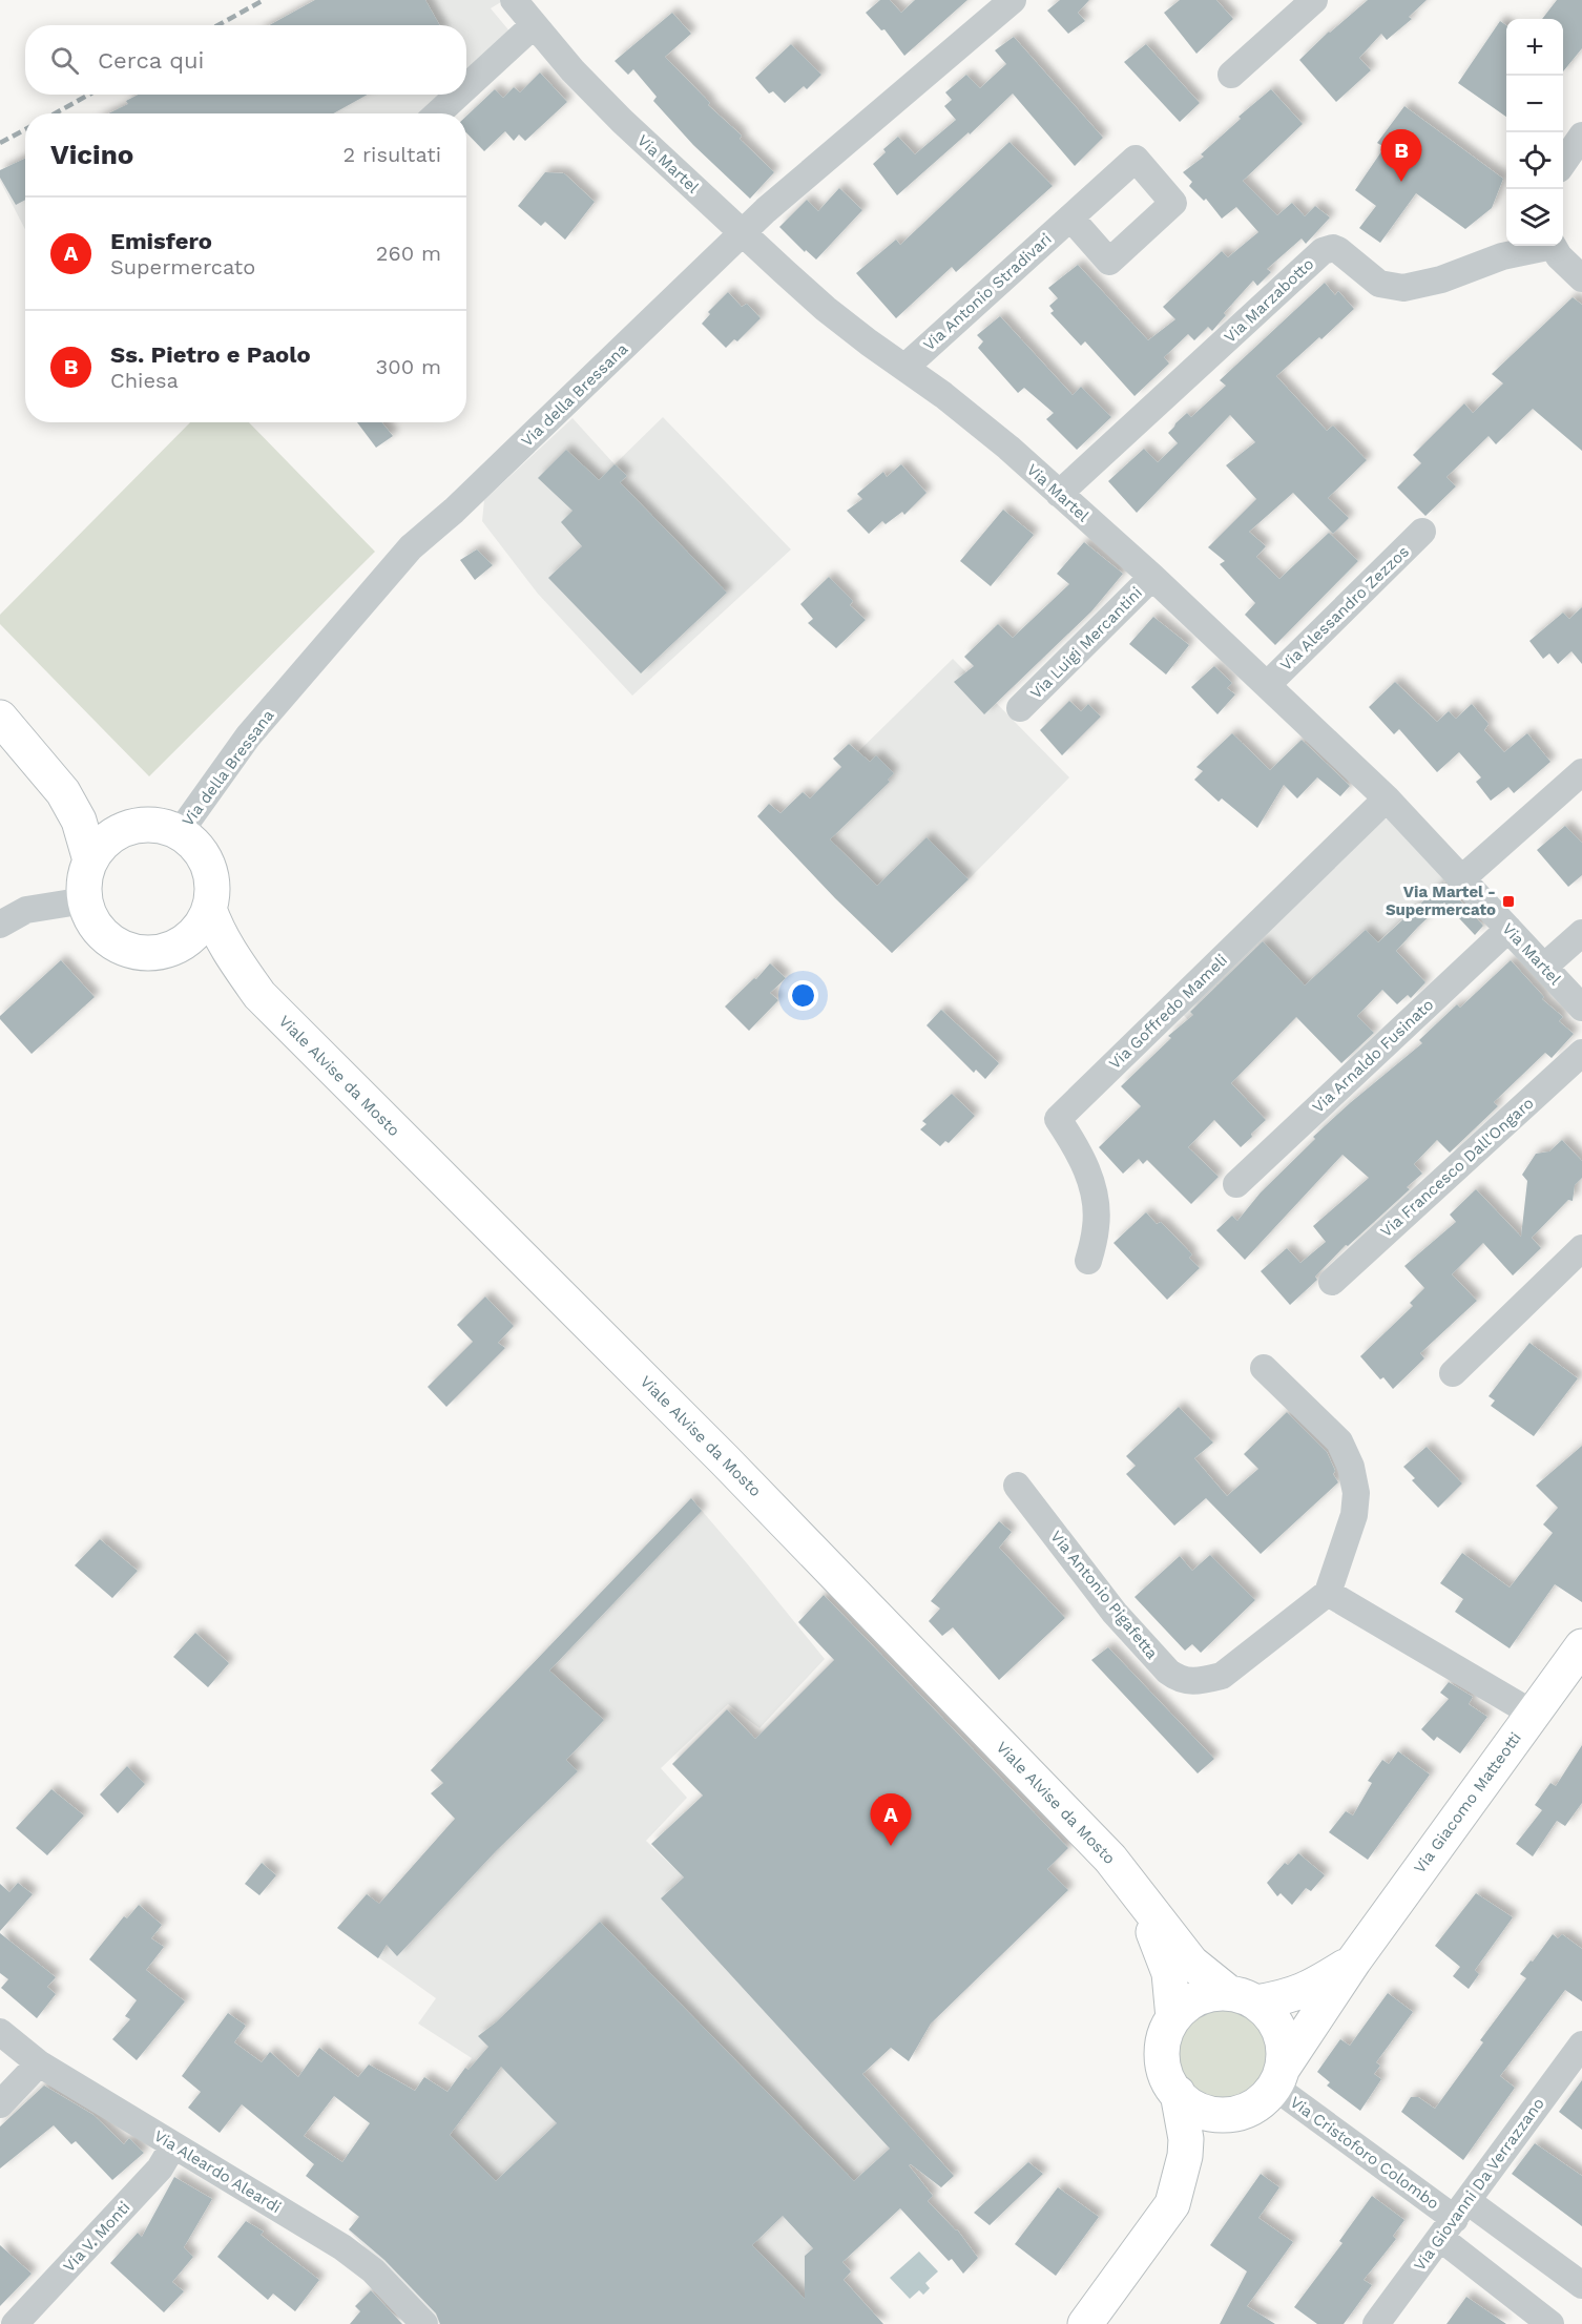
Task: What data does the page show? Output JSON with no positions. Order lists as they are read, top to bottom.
{
  "streets": {
    "main road": ["Viale Alvise da Mosto", "Via Giacomo Matteotti"],
    "street": [
      "Via Martel",
      "Via Antonio Stradivari",
      "Via Marzabotto",
      "Via della Bressana",
      "Via Alessandro Zezzos",
      "Via Luigi Mercantini",
      "Via Goffredo Mameli",
      "Via Arnaldo Fusinato",
      "Via Francesco Dall'Ongaro",
      "Via Antonio Pigafetta",
      "Via Cristoforo Colombo",
      "Via Aleardo Aleardi",
      "Via Giovanni Da Verrazzano",
      "Via V. Monti"
    ]
  },
  "crossings": [
    ["Via Martel", "Via Antonio Stradivari"],
    ["Via Martel", "Via Marzabotto"],
    ["Via Martel", "Via della Bressana"],
    ["Via Martel", "Via Alessandro Zezzos"],
    ["Via Martel", "Via Luigi Mercantini"],
    ["Via Martel", "Via Goffredo Mameli"],
    ["Via Martel", "Via Arnaldo Fusinato"],
    ["Via della Bressana", "Viale Alvise da Mosto"],
    ["Viale Alvise da Mosto", "Via Giacomo Matteotti"],
    ["Viale Alvise da Mosto", "Via Cristoforo Colombo"],
    ["Via Giacomo Matteotti", "Via Cristoforo Colombo"],
    ["Via Cristoforo Colombo", "Via Giovanni Da Verrazzano"],
    ["Via Aleardo Aleardi", "Via V. Monti"]
  ],
  "places": {
    "transit": ["Via Martel - Supermercato"]
  },
  "page": {
    "map_buttons": ["+", "−"],
    "search": "Cerca qui",
    "heading": ["Vicino", "2 risultati"],
    "pins": ["B", "A"],
    "list": [
      {
        "mark": "A",
        "name": "Emisfero",
        "note": "Supermercato",
        "value": "260 m"
      },
      {
        "mark": "B",
        "name": "Ss. Pietro e Paolo",
        "note": "Chiesa",
        "value": "300 m"
      }
    ]
  }
}
